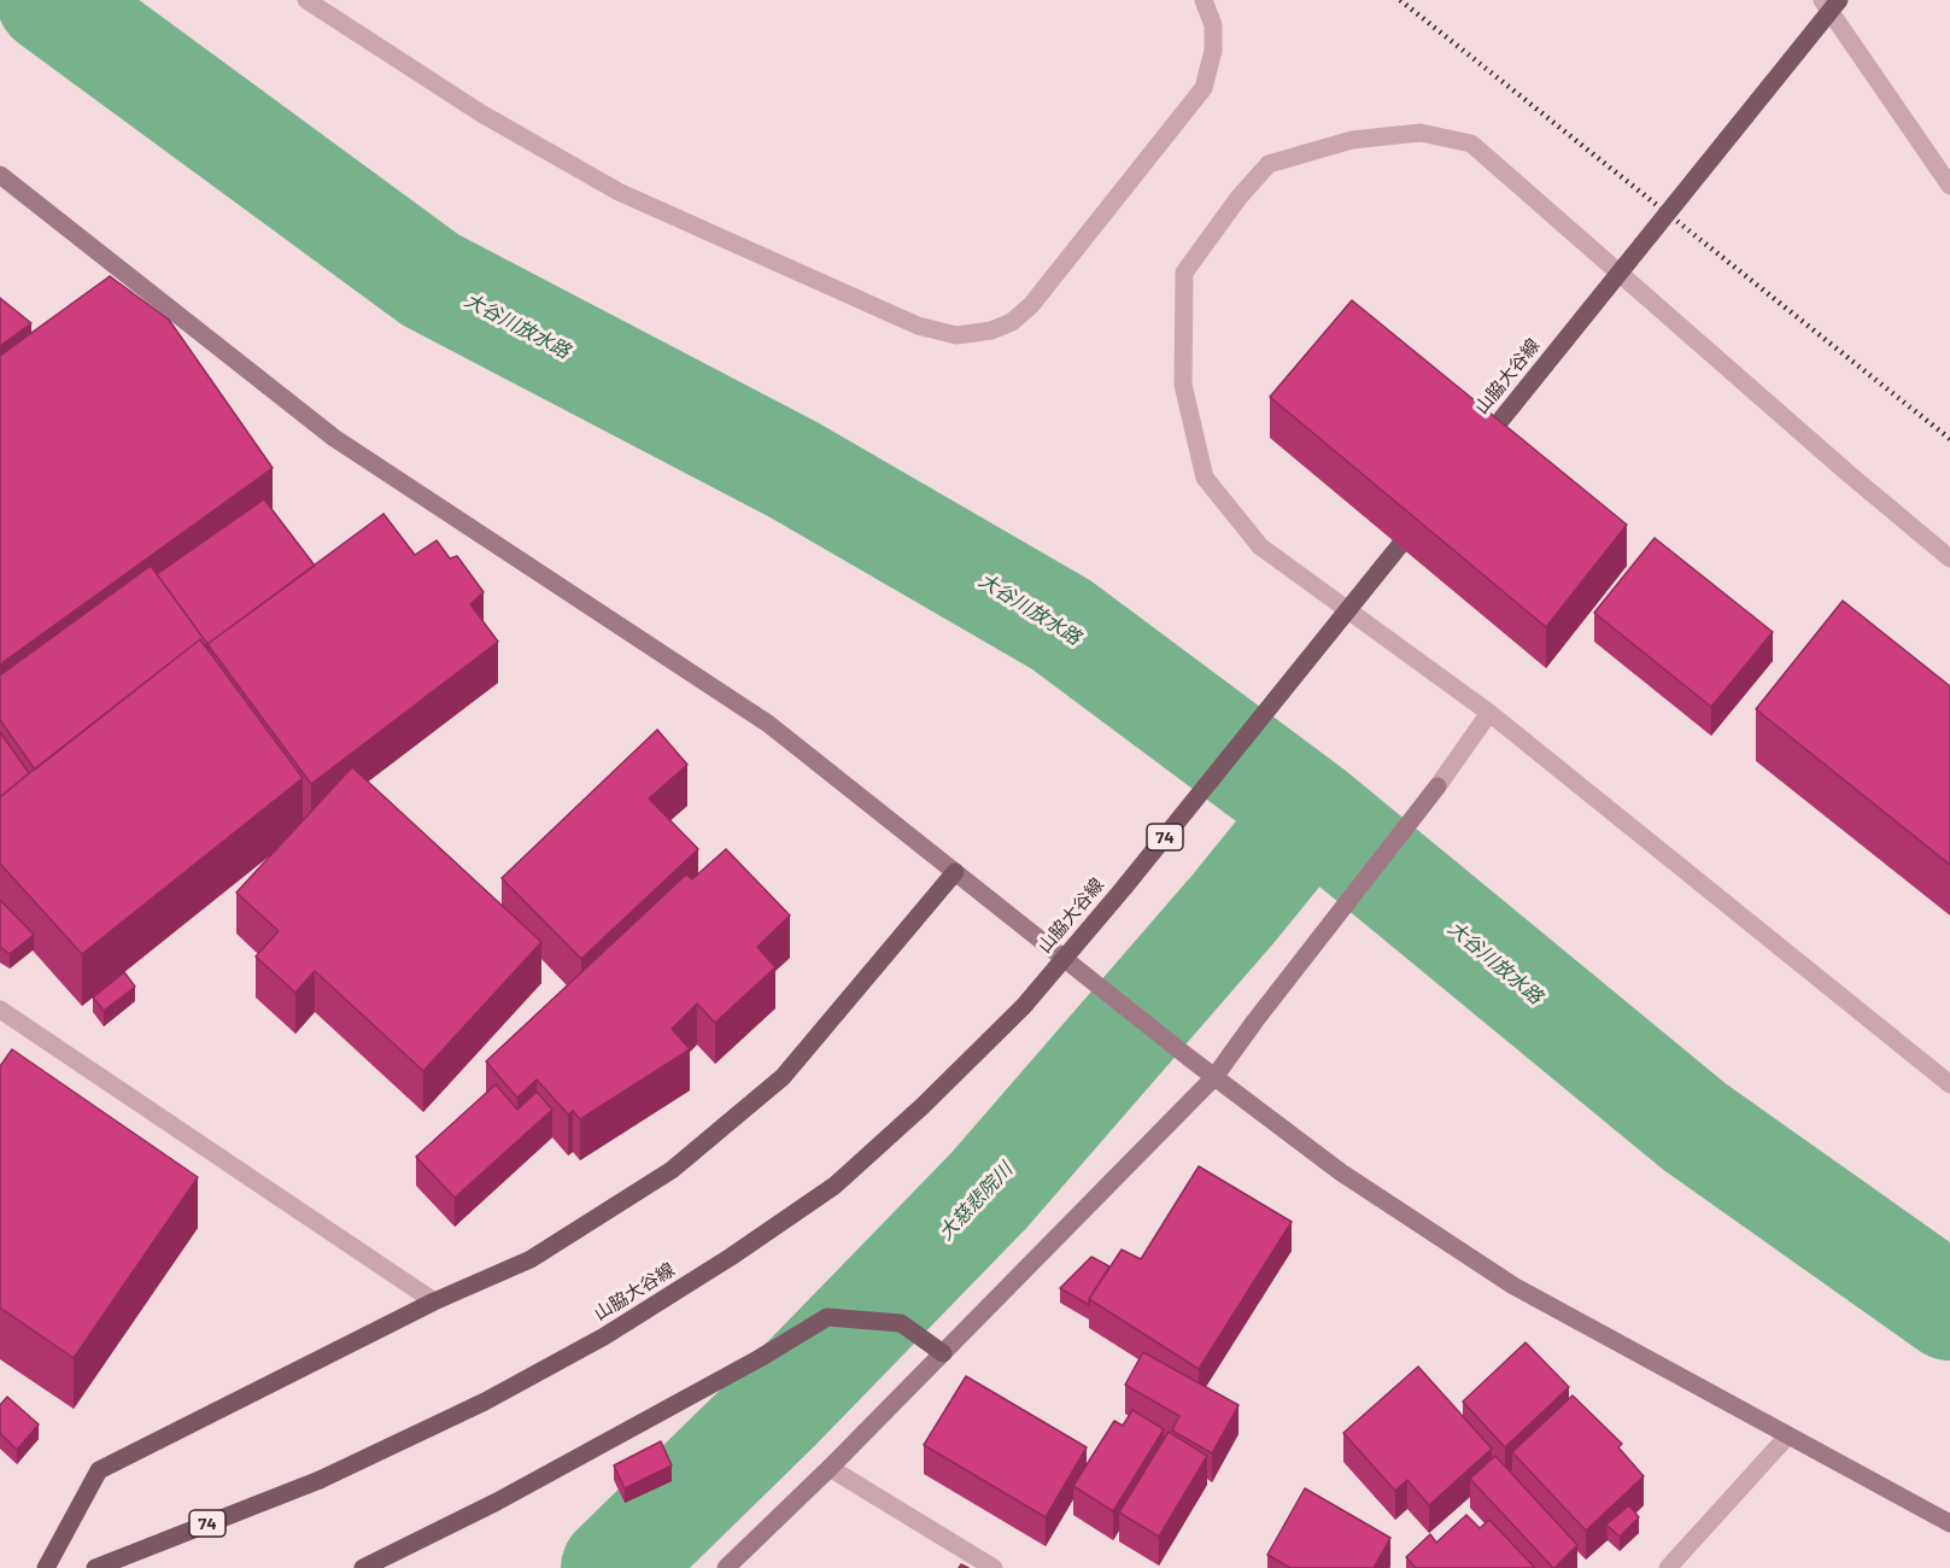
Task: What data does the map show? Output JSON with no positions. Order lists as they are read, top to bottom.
{
  "streets": {
    "main road": ["山脇大谷線", "74"]
  },
  "water": ["大谷川放水路", "大慈悲院川"]
}
